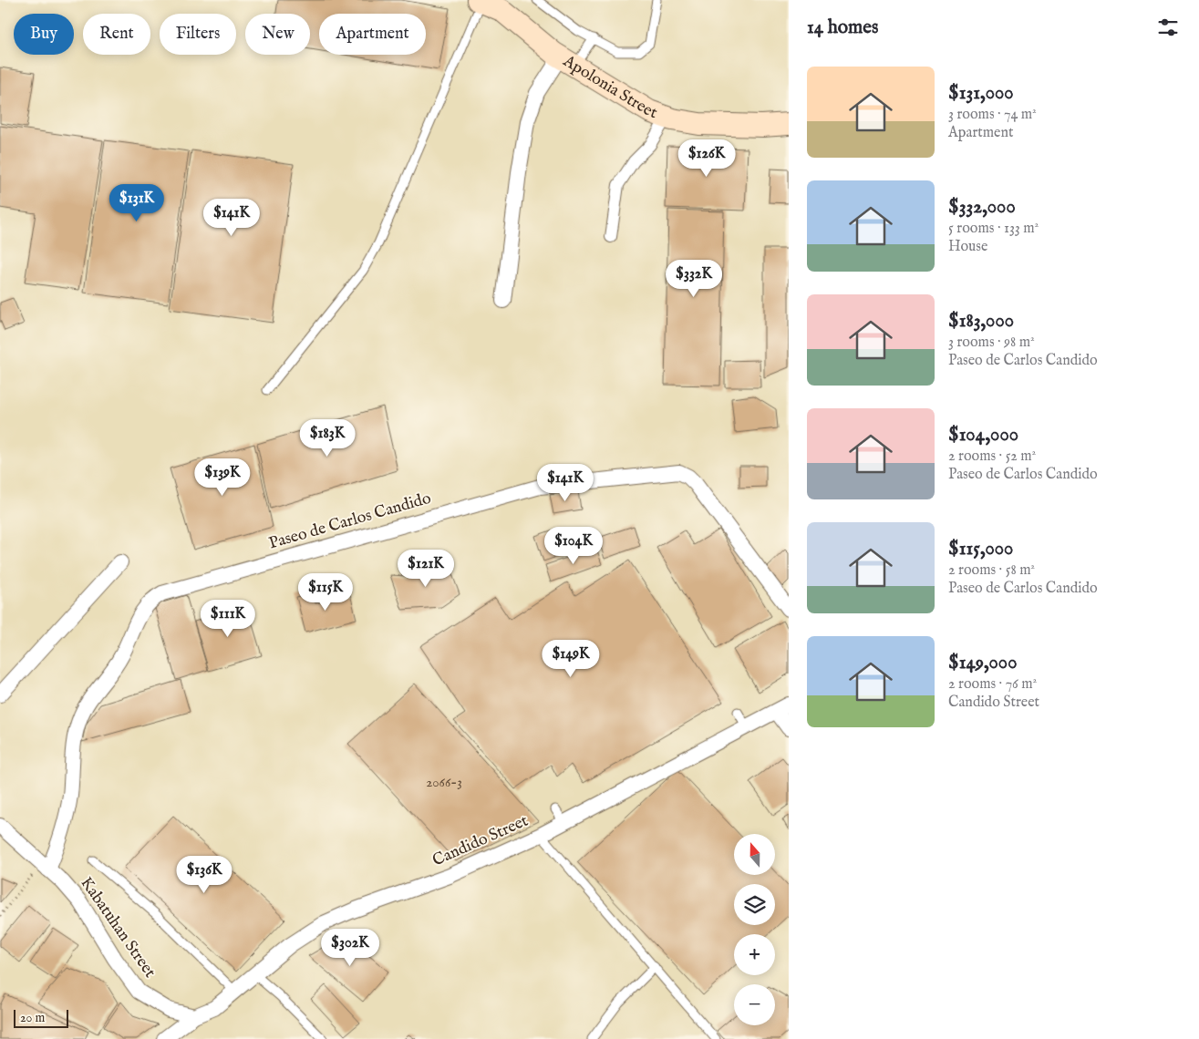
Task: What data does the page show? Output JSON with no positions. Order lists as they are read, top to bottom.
{
  "streets": {
    "main road": ["Apolonia Street"],
    "street": ["Paseo de Carlos Candido", "Candido Street", "Kabatuhan Street"]
  },
  "crossings": [
    ["Paseo de Carlos Candido", "Kabatuhan Street"],
    ["Candido Street", "Kabatuhan Street"]
  ],
  "house_numbers": ["2066-3"],
  "scale_bar": "20 m",
  "north": "top",
  "page": {
    "heading": "14 homes",
    "chip": [
      "Buy",
      "Rent",
      "Filters",
      "New",
      "Apartment"
    ],
    "list": [
      {
        "name": "$131,000",
        "note": "3 rooms · 74 m² · Apartment"
      },
      {
        "name": "$332,000",
        "note": "5 rooms · 133 m² · House"
      },
      {
        "name": "$183,000",
        "note": "3 rooms · 98 m² · Paseo de Carlos Candido"
      },
      {
        "name": "$104,000",
        "note": "2 rooms · 52 m² · Paseo de Carlos Candido"
      },
      {
        "name": "$115,000",
        "note": "2 rooms · 58 m² · Paseo de Carlos Candido"
      },
      {
        "name": "$149,000",
        "note": "2 rooms · 76 m² · Candido Street"
      }
    ],
    "price": [
      "$126K",
      "$131K",
      "$141K",
      "$332K",
      "$183K",
      "$139K",
      "$141K",
      "$104K",
      "$121K",
      "$115K",
      "$111K",
      "$149K",
      "$136K",
      "$302K"
    ],
    "map_buttons": ["+", "−"],
    "scale": "20 m"
  }
}
